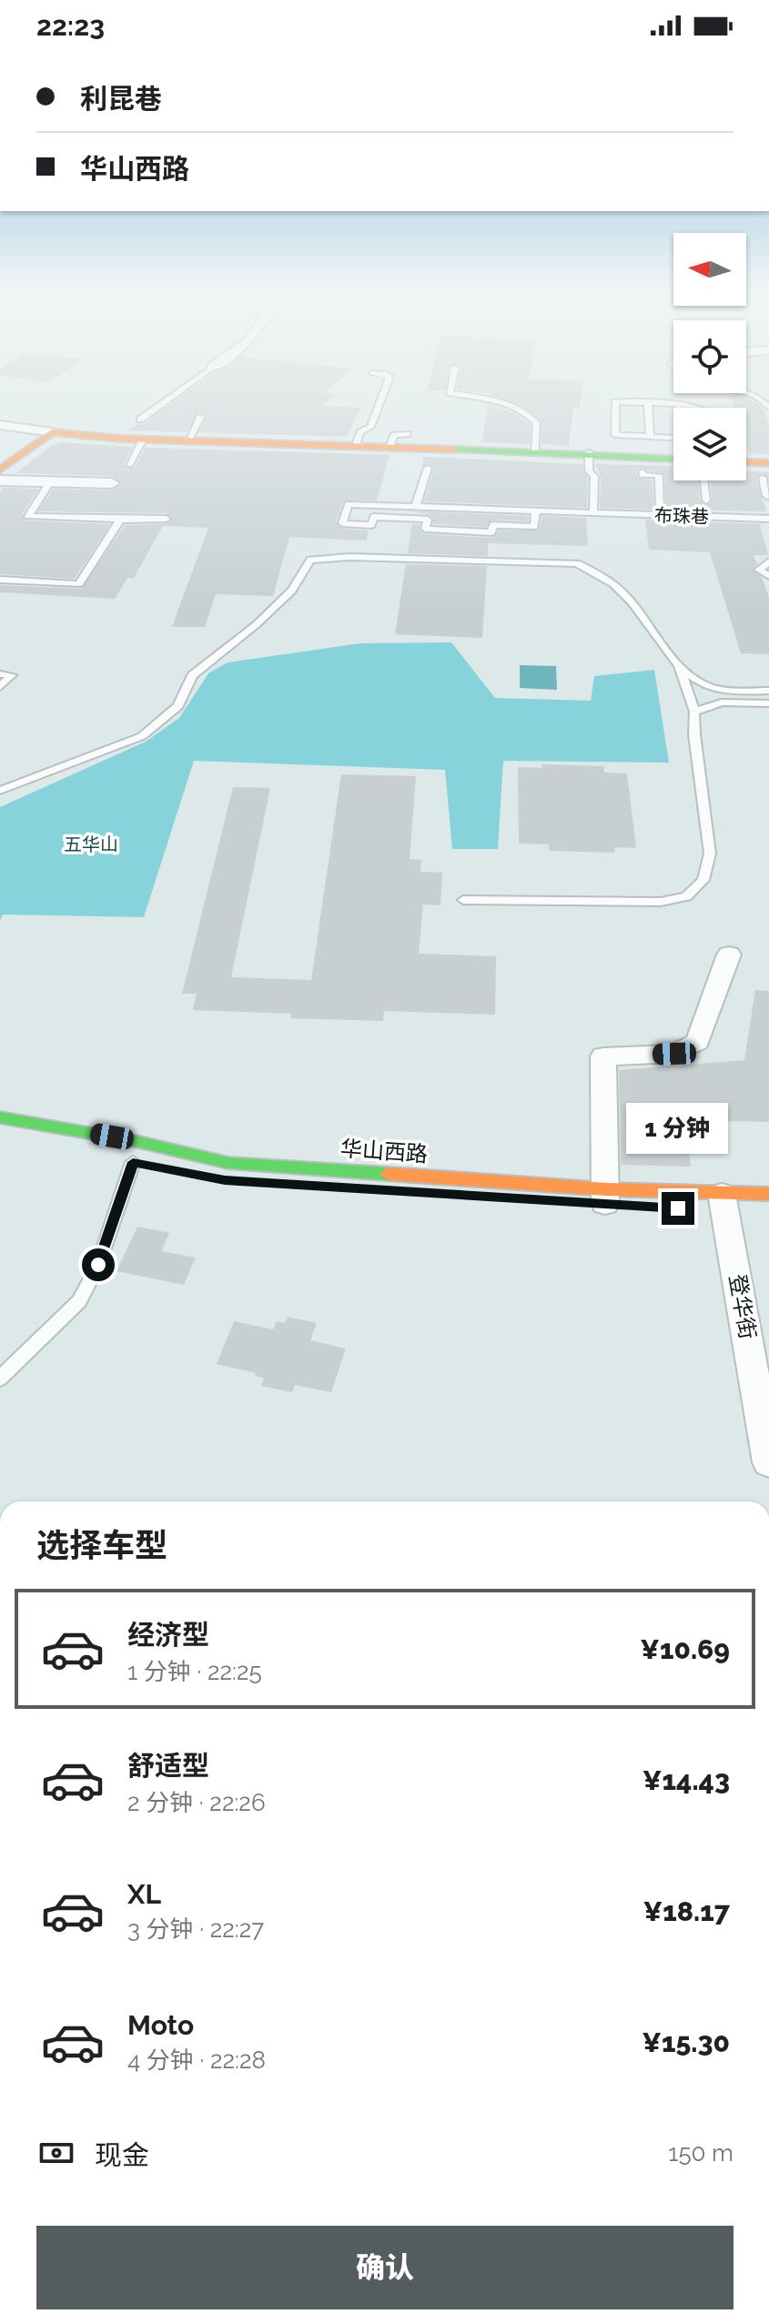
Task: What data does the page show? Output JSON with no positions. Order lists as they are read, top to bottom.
{
  "streets": {
    "street": ["华山西路", "登华街"],
    "lane": ["布珠巷"]
  },
  "crossings": [
    ["华山西路", "登华街"]
  ],
  "parks": ["五华山"],
  "north": "left",
  "page": {
    "status": "22:23",
    "banner": ["利昆巷", "华山西路"],
    "bubble": "1 分钟",
    "heading": "选择车型",
    "list": [
      {
        "name": "经济型",
        "note": "1 分钟 · 22:25",
        "value": "¥10.69"
      },
      {
        "name": "舒适型",
        "note": "2 分钟 · 22:26",
        "value": "¥14.43"
      },
      {
        "name": "XL",
        "note": "3 分钟 · 22:27",
        "value": "¥18.17"
      },
      {
        "name": "Moto",
        "note": "4 分钟 · 22:28",
        "value": "¥15.30"
      }
    ],
    "pay": ["现金", "150 m"],
    "buttons": "确认"
  }
}
